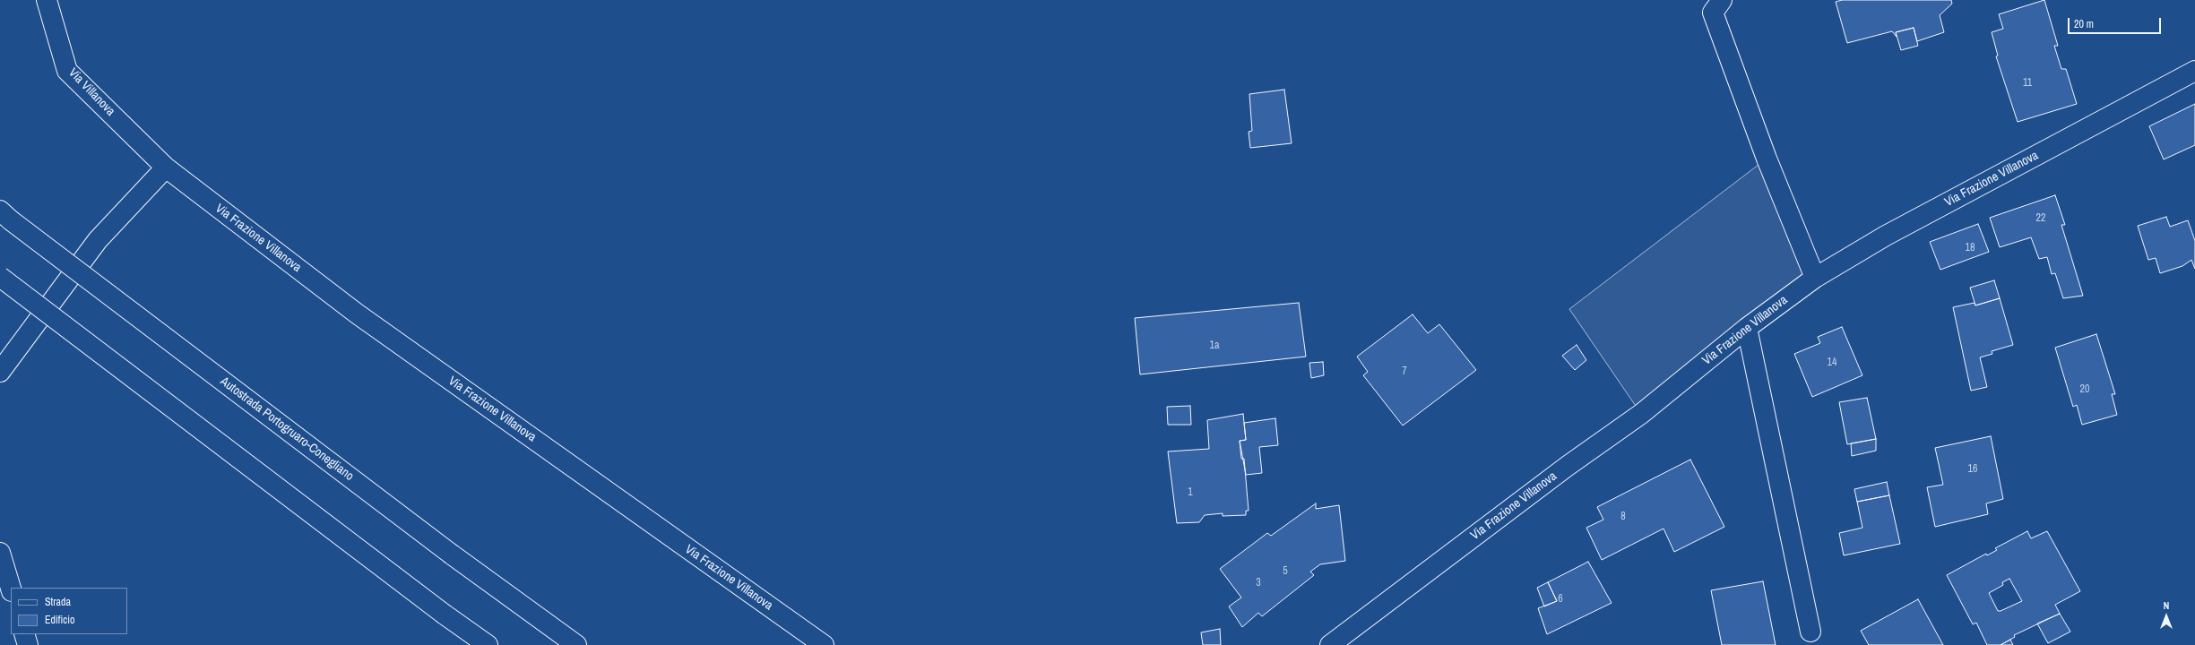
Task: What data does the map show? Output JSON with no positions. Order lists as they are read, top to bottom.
{
  "streets": {
    "main road": ["Via Villanova", "Via Frazione Villanova", "Autostrada Portogruaro-Conegliano"]
  },
  "crossings": [
    ["Via Villanova", "Via Frazione Villanova"]
  ],
  "house_numbers": [
    "11",
    "22",
    "18",
    "1a",
    "14",
    "7",
    "20",
    "16",
    "1",
    "8",
    "5",
    "3",
    "6"
  ],
  "legend": ["Strada", "Edificio"],
  "scale_bar": "20 m",
  "north": "top"
}
